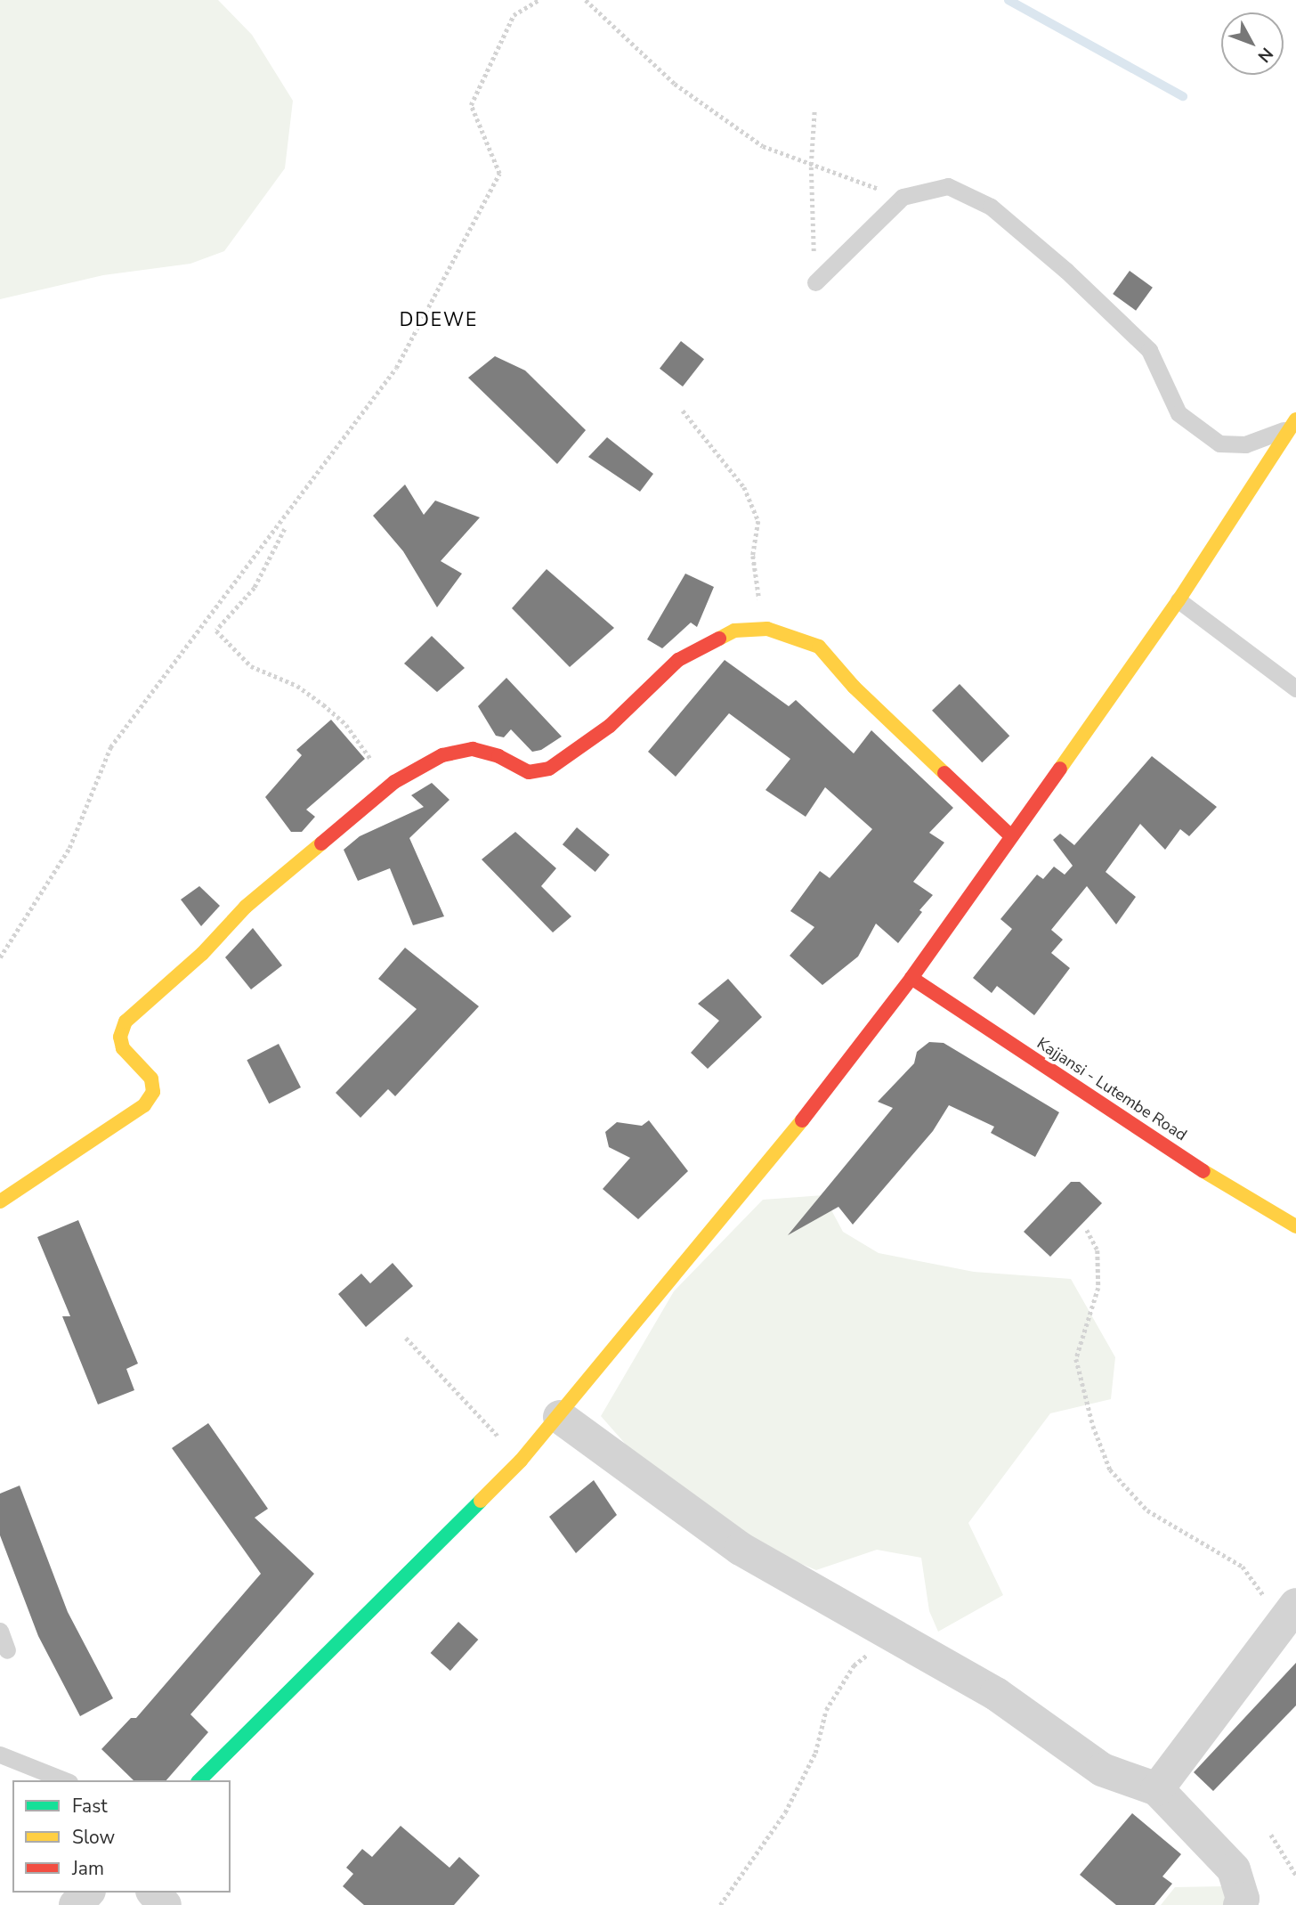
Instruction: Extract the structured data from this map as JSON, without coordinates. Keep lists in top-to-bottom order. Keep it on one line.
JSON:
{"streets":{"street":["Kajjansi - Lutembe Road"]},"districts":["DDEWE"],"legend":["Fast","Slow","Jam"],"north":"bottom right"}
